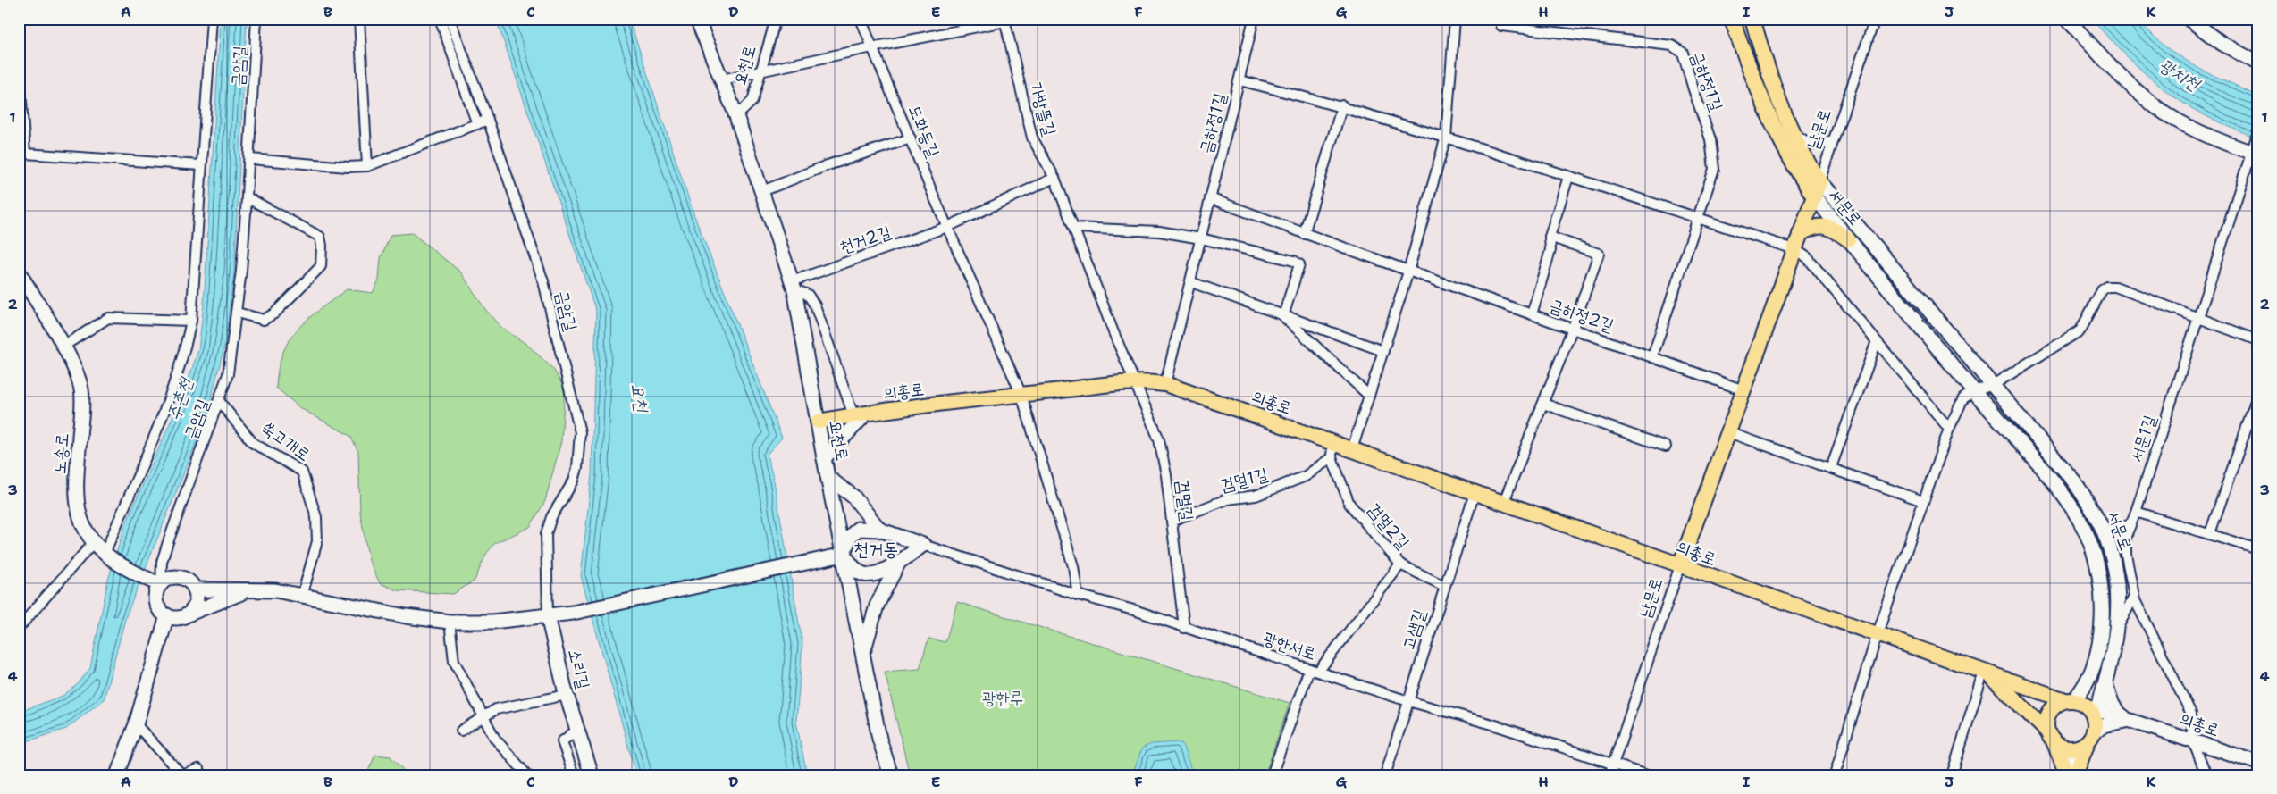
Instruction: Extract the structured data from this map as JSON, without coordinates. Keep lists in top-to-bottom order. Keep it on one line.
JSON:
{"streets":{"main road":["남문로","서문로","의총로"],"street":["요천로","금암길","금하정1길","가방뜰길","도화동길","천거2길","금하정2길","서문1길","쑥고개로","노송로","검멀1길","검멀길","검멀2길","고샘길","광한서로","소리길"]},"crossings":[["요천로","천거2길"],["요천로","의총로"],["금암길","쑥고개로"],["금암길","노송로"],["금암길","소리길"],["금하정1길","남문로"],["금하정1길","금하정2길"],["가방뜰길","의총로"],["가방뜰길","검멀길"],["남문로","서문로"],["남문로","금하정2길"],["남문로","의총로"],["남문로","광한서로"],["도화동길","천거2길"],["도화동길","의총로"],["서문로","의총로"],["의총로","서문1길"],["의총로","검멀길"],["의총로","고샘길"],["검멀1길","검멀길"],["검멀1길","검멀2길"],["검멀길","광한서로"],["검멀2길","광한서로"],["고샘길","광한서로"]],"districts":["천거동"],"water":["광치천","요천","주촌천"],"parks":["광한루"],"grid":{"columns":["A","B","C","D","E","F","G","H","I","J","K"],"rows":["1","2","3","4"]}}
